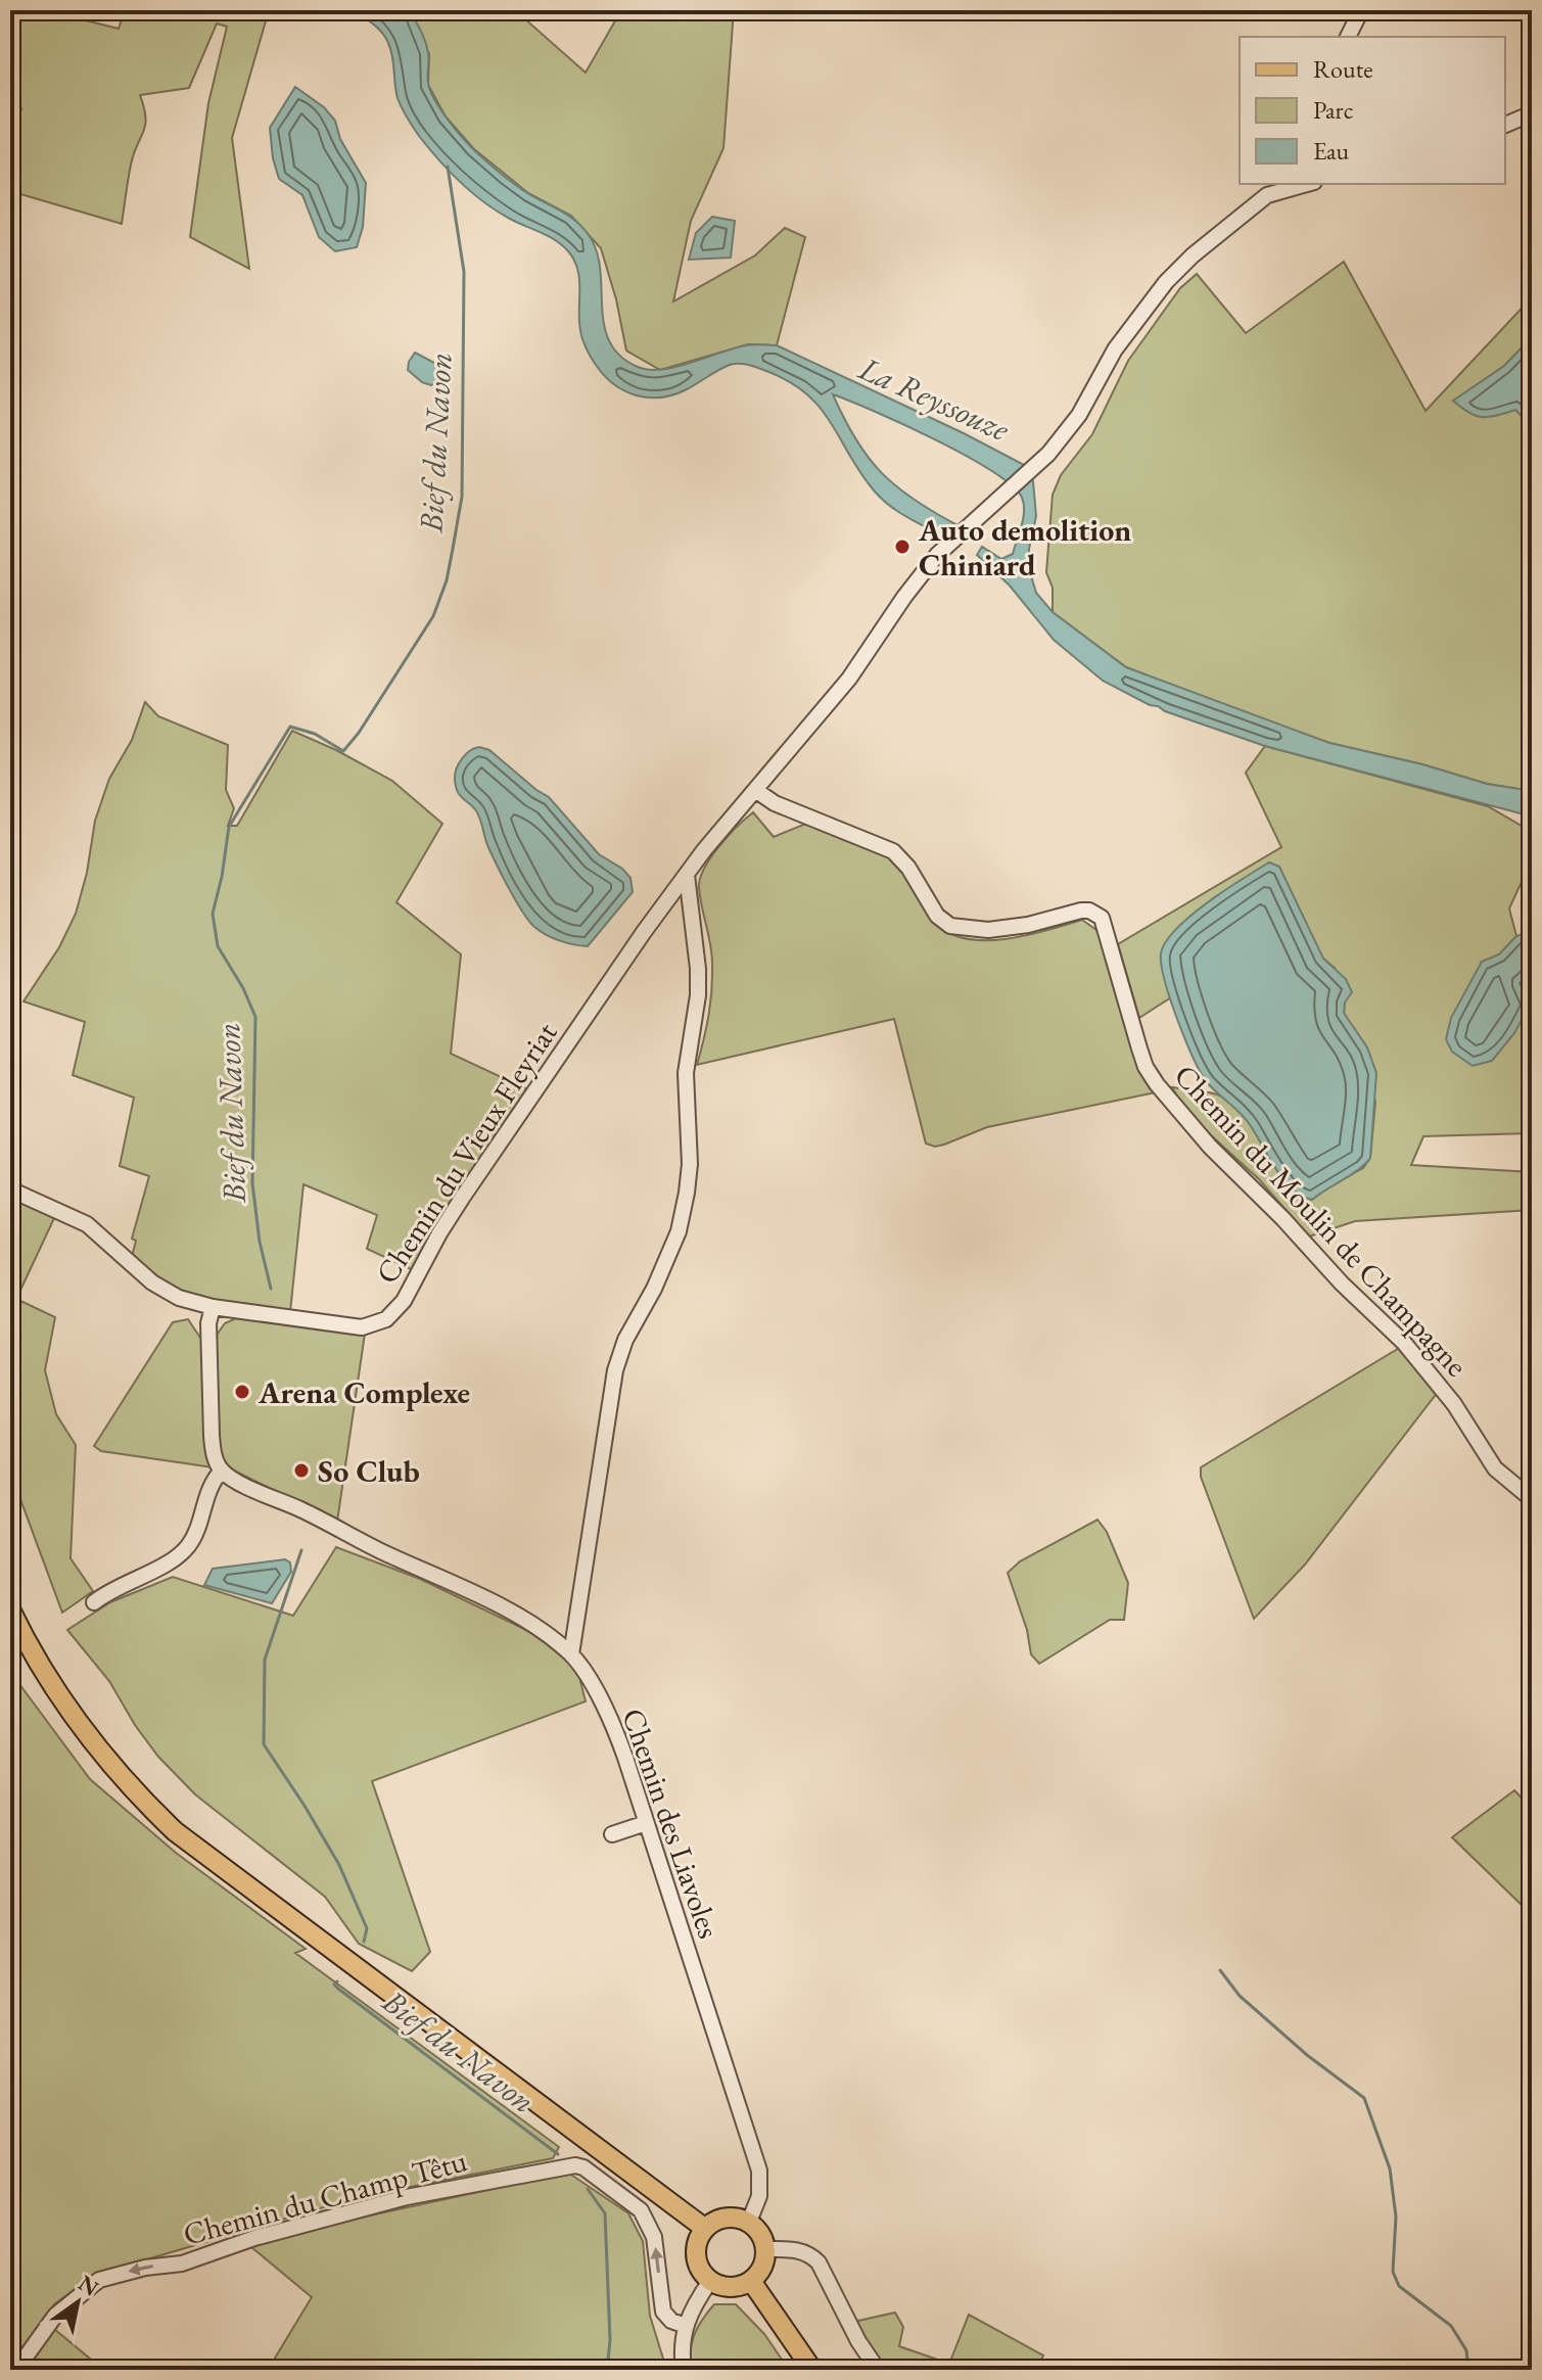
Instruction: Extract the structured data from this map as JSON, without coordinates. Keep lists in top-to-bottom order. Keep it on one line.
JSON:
{"streets":{"street":["Chemin du Vieux Fleyriat","Chemin du Moulin de Champagne","Chemin des Liavoles","Chemin du Champ Têtu"]},"crossings":[["Chemin du Vieux Fleyriat","Chemin du Moulin de Champagne"]],"one_way":["Chemin du Champ Têtu"],"water":["La Reyssouze","Bief du Navon"],"places":["Auto demolition Chiniard","Arena Complexe","So Club"],"legend":["Route","Parc","Eau"],"north":"top right"}
